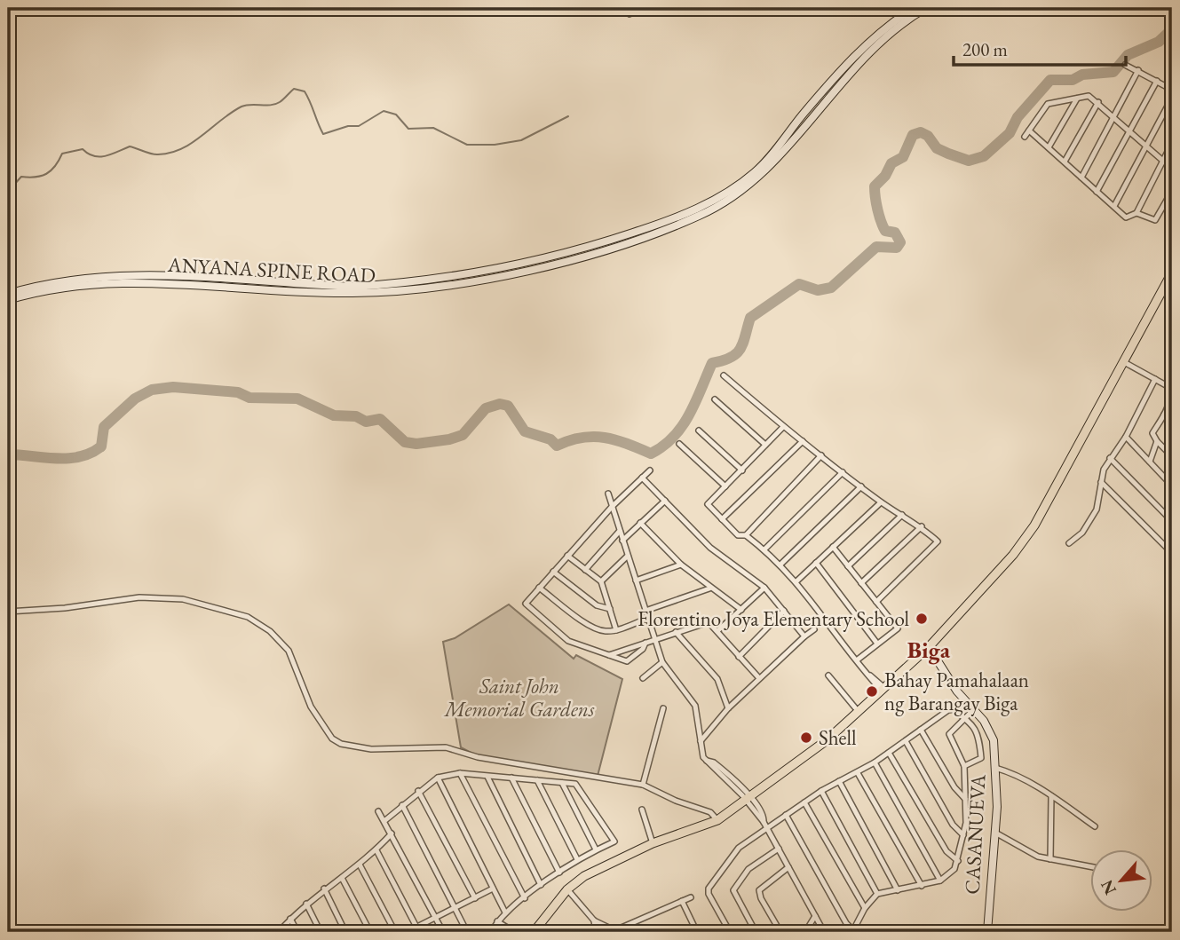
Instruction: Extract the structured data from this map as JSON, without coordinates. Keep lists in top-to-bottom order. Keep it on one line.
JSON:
{"streets":{"main road":["ANYANA SPINE ROAD","CASANUEVA"]},"districts":["Biga"],"parks":["Saint John Memorial Gardens"],"places":["Florentino Joya Elementary School","Bahay Pamahalaan ng Barangay Biga","Shell"],"scale_bar":"200 m","north":"bottom left"}
